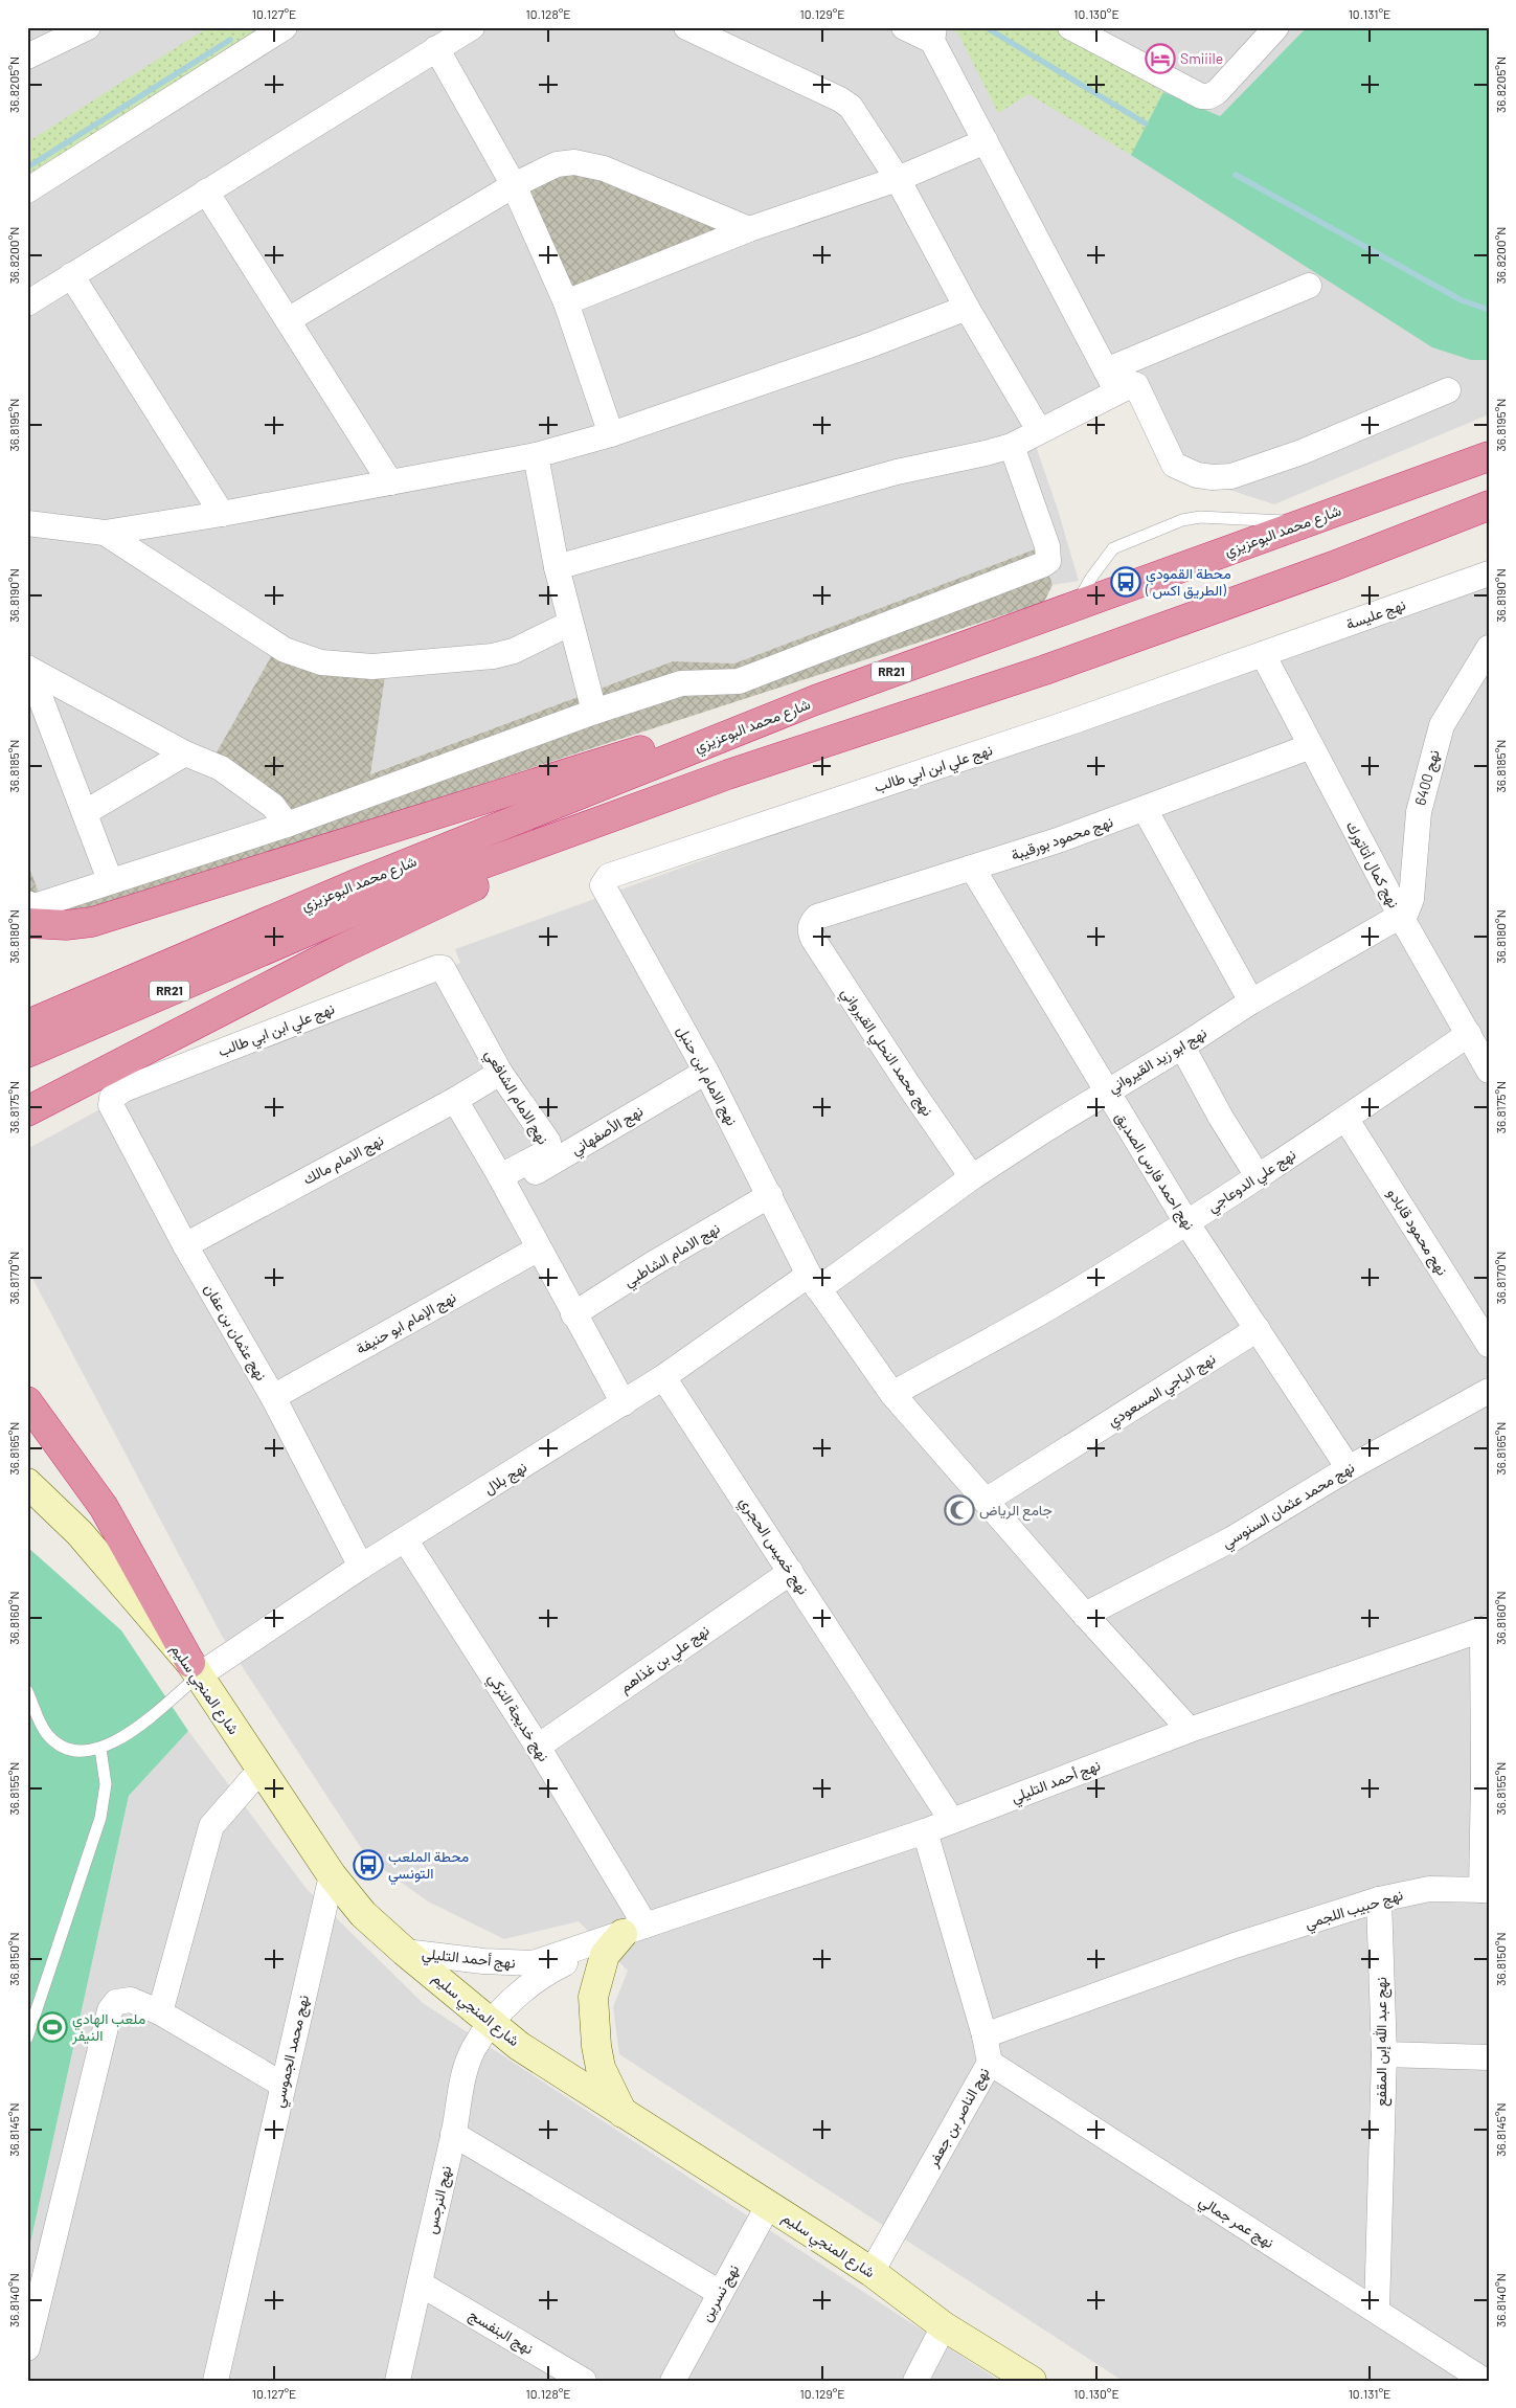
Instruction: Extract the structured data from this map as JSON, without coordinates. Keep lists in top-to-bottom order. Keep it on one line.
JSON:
{"streets":{"highway":["شارع محمد البوعزيزي","RR21"],"main road":["شارع المنجي سليم"],"street":["نهج عليسة","نهج علي ابن ابي طالب","نهج 6400","نهج محمود بورقيبة","نهج كمال أتاتورك","نهج محمد النحلي القيرواني","نهج ابو زيد القيرواني","نهج الامام ابن حنبل","نهج الامام الشافعي","نهج الأصفهاني","نهج الامام مالك","نهج احمد فارس الصديق","نهج علي الدوعاجي","نهج محمود قابادو","نهج الامام الشاطبي","نهج الإمام ابو حنيفة","نهج عثمان بن عفان","نهج الباجي المسعودي","نهج بلال","نهج محمد عثمان السنوسي","نهج خميس الحجري","نهج علي بن غذاهم","نهج خديجة التركي","نهج أحمد التليلي","نهج حبيب اللجمي","نهج عبد الله إبن المقفع","نهج محمد الجموسي","نهج الناصر بن جعفر","نهج النرجس","نهج عمر جمالي","نهج نسرين","نهج البنفسج"]},"crossings":[["نهج عليسة","نهج علي ابن ابي طالب"],["نهج عليسة","نهج كمال أتاتورك"],["نهج علي ابن ابي طالب","نهج كمال أتاتورك"],["نهج علي ابن ابي طالب","نهج الامام ابن حنبل"],["نهج علي ابن ابي طالب","نهج الامام الشافعي"],["نهج علي ابن ابي طالب","نهج عثمان بن عفان"],["نهج 6400","نهج كمال أتاتورك"],["نهج 6400","نهج ابو زيد القيرواني"],["نهج محمود بورقيبة","نهج كمال أتاتورك"],["نهج محمود بورقيبة","نهج محمد النحلي القيرواني"],["نهج محمود بورقيبة","نهج احمد فارس الصديق"],["نهج كمال أتاتورك","نهج ابو زيد القيرواني"],["نهج كمال أتاتورك","نهج علي الدوعاجي"],["نهج محمد النحلي القيرواني","نهج ابو زيد القيرواني"],["نهج ابو زيد القيرواني","نهج الامام ابن حنبل"],["نهج ابو زيد القيرواني","نهج احمد فارس الصديق"],["نهج ابو زيد القيرواني","نهج بلال"],["نهج الامام ابن حنبل","نهج الأصفهاني"],["نهج الامام ابن حنبل","نهج علي الدوعاجي"],["نهج الامام ابن حنبل","نهج الامام الشاطبي"],["نهج الامام ابن حنبل","نهج الباجي المسعودي"],["نهج الامام ابن حنبل","نهج بلال"],["نهج الامام ابن حنبل","نهج محمد عثمان السنوسي"],["نهج الامام ابن حنبل","نهج أحمد التليلي"],["نهج الامام الشافعي","نهج الأصفهاني"],["نهج الامام الشافعي","نهج الامام مالك"],["نهج الامام مالك","نهج عثمان بن عفان"],["نهج احمد فارس الصديق","نهج علي الدوعاجي"],["نهج احمد فارس الصديق","نهج الباجي المسعودي"],["نهج احمد فارس الصديق","نهج محمد عثمان السنوسي"],["نهج علي الدوعاجي","نهج محمود قابادو"],["نهج الإمام ابو حنيفة","نهج عثمان بن عفان"],["نهج عثمان بن عفان","نهج بلال"],["نهج بلال","نهج خميس الحجري"],["نهج بلال","شارع المنجي سليم"],["نهج بلال","نهج خديجة التركي"],["نهج خميس الحجري","نهج علي بن غذاهم"],["نهج خميس الحجري","نهج أحمد التليلي"],["نهج علي بن غذاهم","نهج خديجة التركي"],["شارع المنجي سليم","نهج أحمد التليلي"],["شارع المنجي سليم","نهج محمد الجموسي"],["شارع المنجي سليم","نهج الناصر بن جعفر"],["شارع المنجي سليم","نهج النرجس"],["شارع المنجي سليم","نهج نسرين"],["نهج خديجة التركي","نهج أحمد التليلي"],["نهج أحمد التليلي","نهج حبيب اللجمي"],["نهج أحمد التليلي","نهج الناصر بن جعفر"],["نهج أحمد التليلي","نهج النرجس"],["نهج حبيب اللجمي","نهج عبد الله إبن المقفع"],["نهج حبيب اللجمي","نهج الناصر بن جعفر"],["نهج عبد الله إبن المقفع","نهج عمر جمالي"],["نهج الناصر بن جعفر","نهج عمر جمالي"],["نهج النرجس","نهج البنفسج"]],"places":{"hotel":["Smiiile"],"bus stop":["محطة القمودي ( الطريق اكس)","محطة الملعب التونسي"],"mosque":["جامع الرياض"],"sports":["ملعب الهادي النيفر"]},"coordinates":["10.127°E","10.128°E","10.129°E","10.130°E","10.131°E","36.8205°N","36.8200°N","36.8195°N","36.8190°N","36.8185°N","36.8180°N","36.8175°N","36.8170°N","36.8165°N","36.8160°N","36.8155°N","36.8150°N","36.8145°N","36.8140°N"]}
